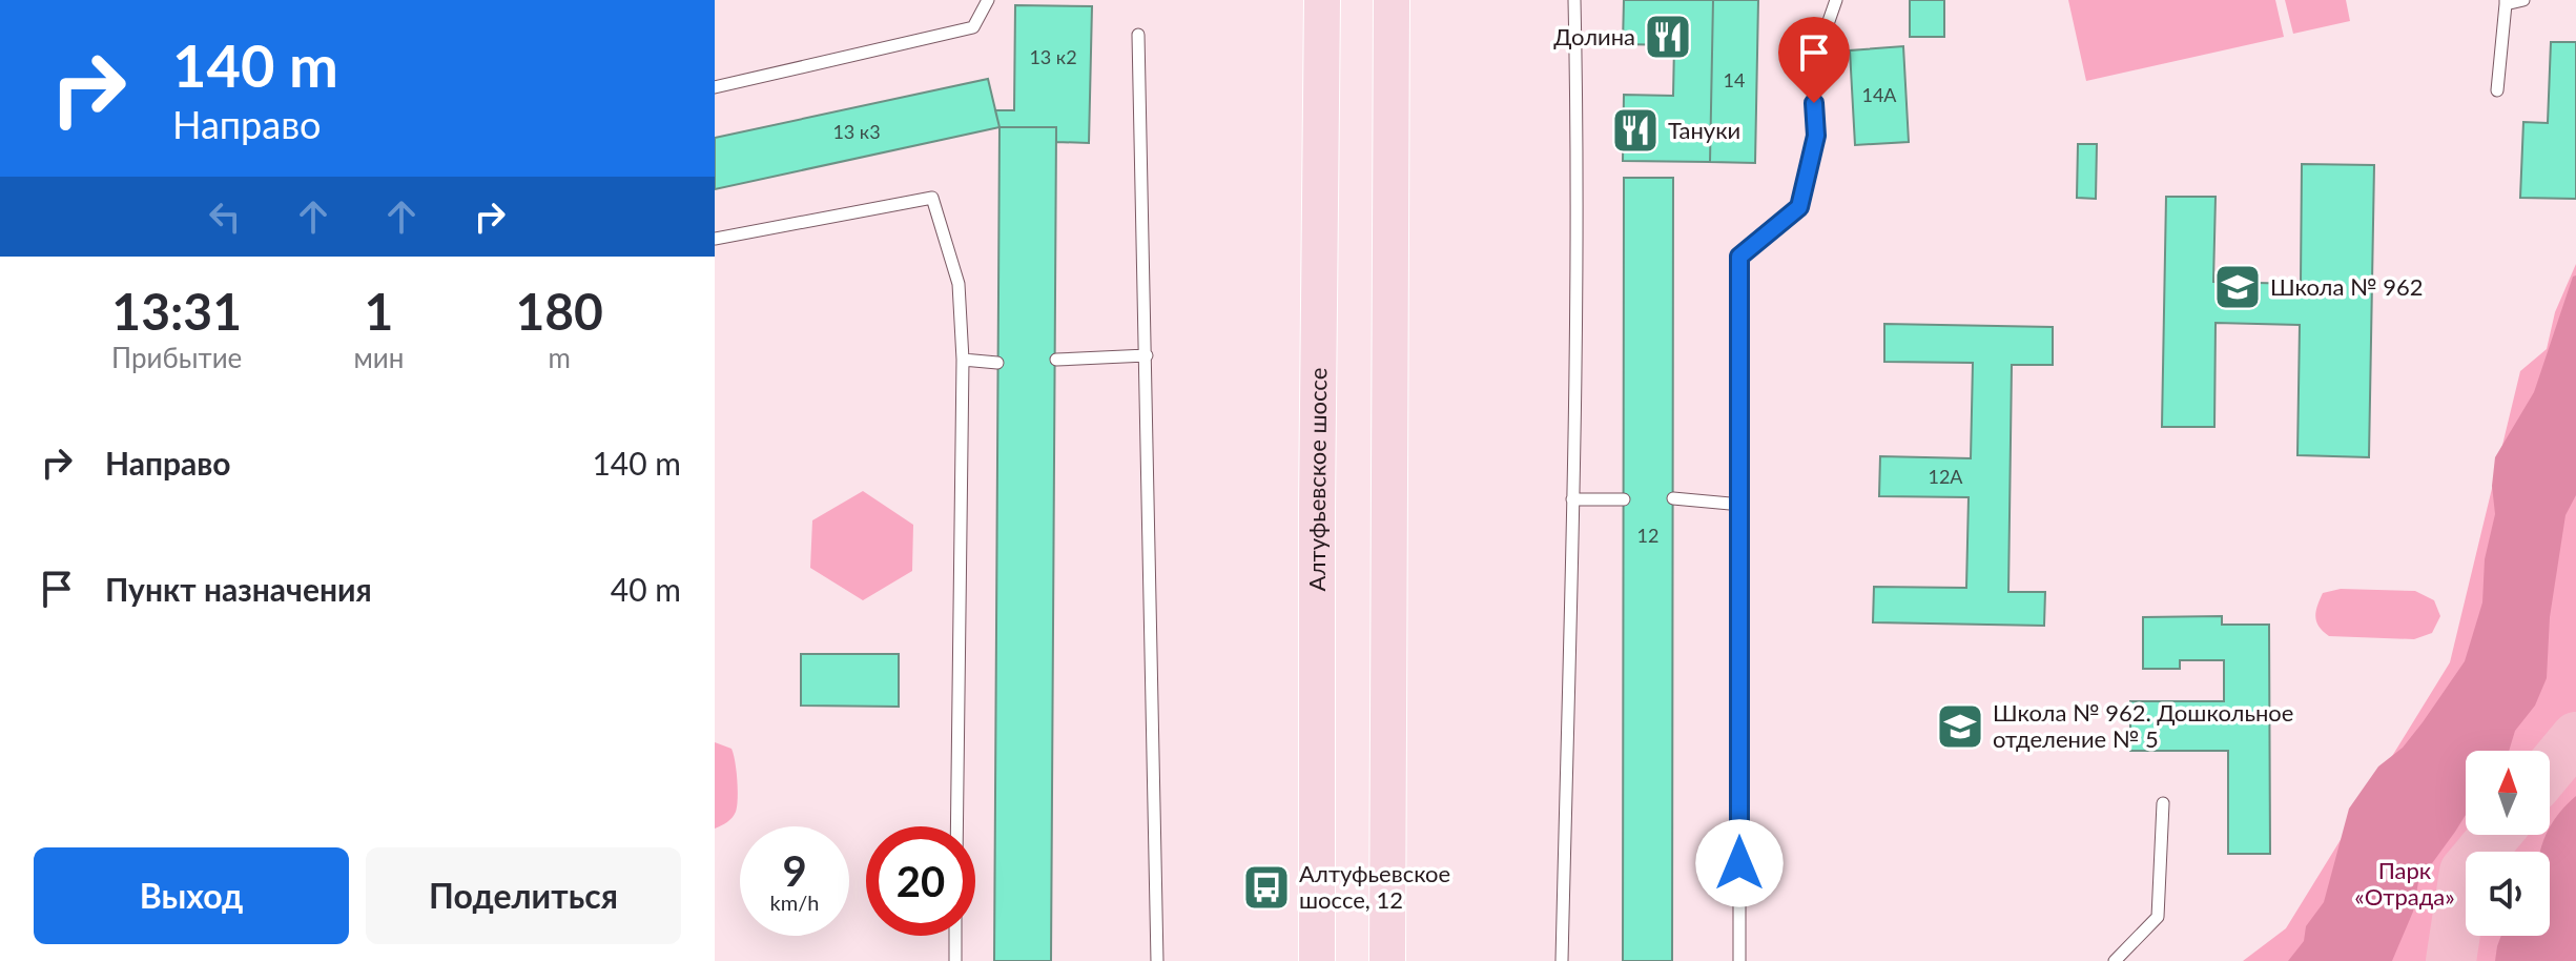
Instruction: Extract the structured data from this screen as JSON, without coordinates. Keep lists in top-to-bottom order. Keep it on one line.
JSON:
{"streets":{"main road":["Алтуфьевское шоссе"]},"parks":["Парк «Отрада»"],"places":{"restaurant":["Долина","Тануки"],"school or university":["Школа № 962","Школа № 962. Дошкольное отделение № 5"],"bus stop":["Алтуфьевское шоссе, 12"]},"house_numbers":["13 к2","14","14А","13 к3","12А","12"],"north":"top","page":{"turn":["140 m","Направо"],"eta":["13:31","Прибытие","1","мин","180","m"],"list":[{"name":"Направо","value":"140 m"},{"name":"Пункт назначения","value":"40 m"}],"speed":"9 km/h","limit":"20","buttons":["Выход","Поделиться"]}}
